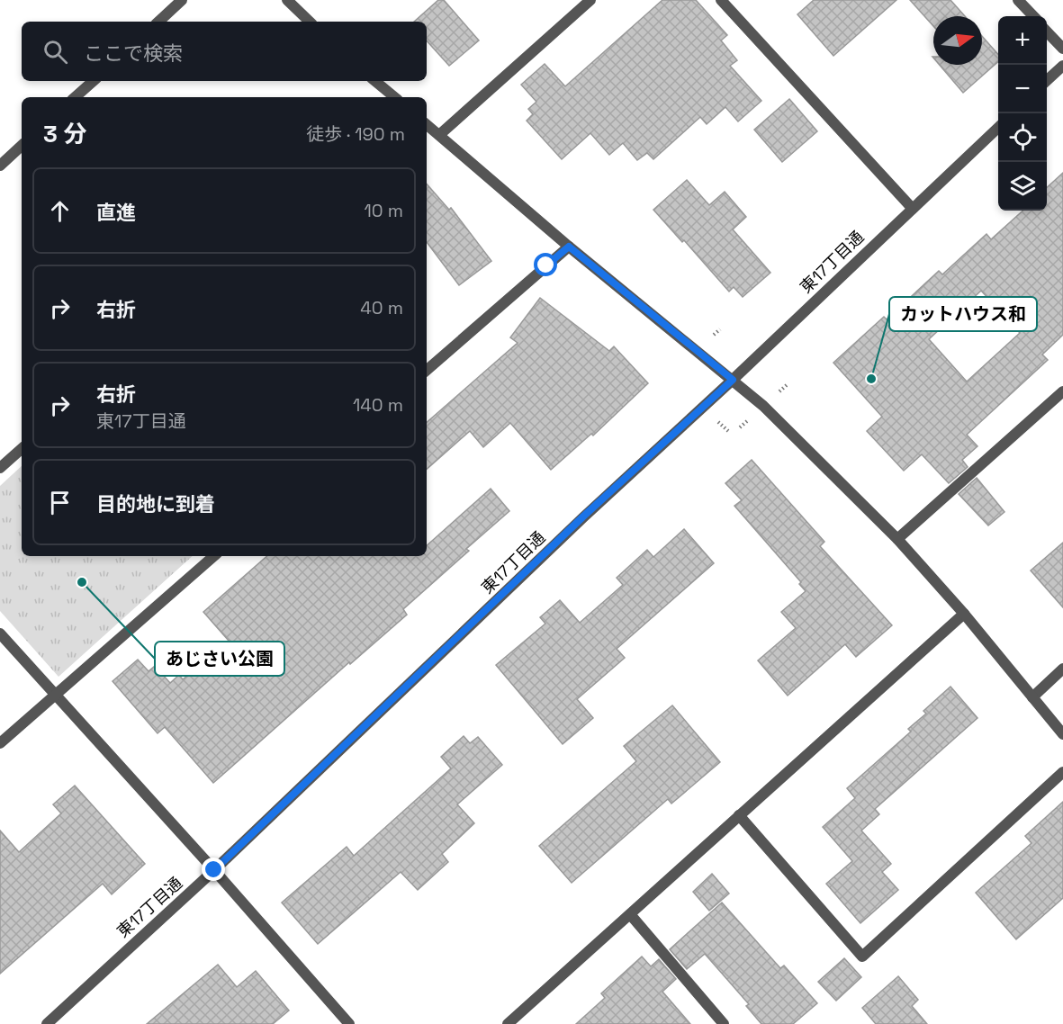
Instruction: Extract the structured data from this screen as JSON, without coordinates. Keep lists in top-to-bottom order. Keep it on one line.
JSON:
{"streets":{"street":["東17丁目通"]},"places":["カットハウス和","あじさい公園"],"north":"right","page":{"map_buttons":["+","−"],"search":"ここで検索","heading":["3 分","徒歩 · 190 m"],"list":[["直進","10 m"],["右折","40 m"],["右折","東17丁目通","140 m"],"目的地に到着"]}}
